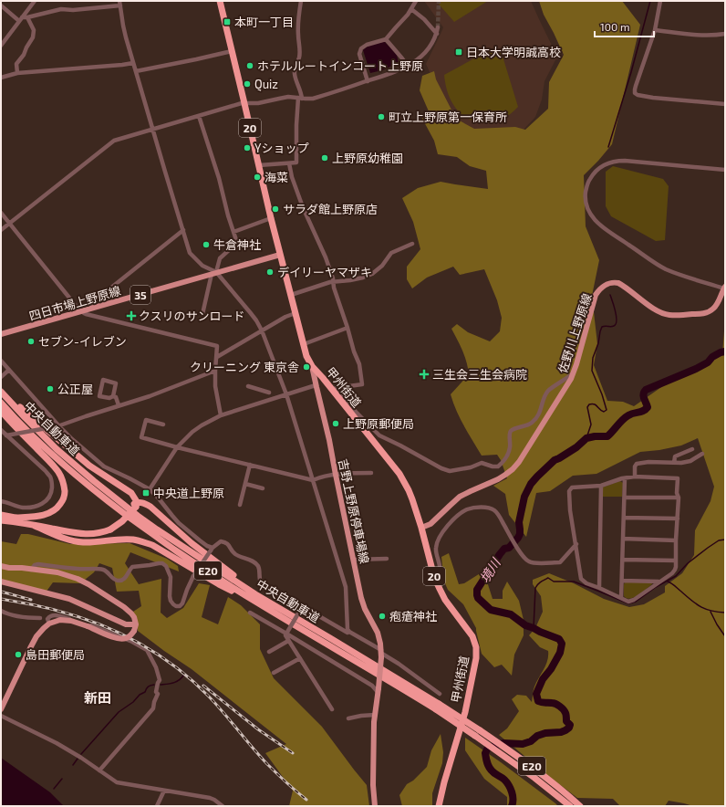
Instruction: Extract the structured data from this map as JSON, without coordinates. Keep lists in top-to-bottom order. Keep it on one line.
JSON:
{"streets":{"highway":["20","甲州街道","中央自動車道","E20"],"main road":["35","四日市場上野原線","佐野川上野原線","吉野上野原停車場線"]},"crossings":[["四日市場上野原線","甲州街道"],["佐野川上野原線","甲州街道"],["甲州街道","吉野上野原停車場線"]],"districts":["新田"],"water":["境川"],"places":{"transit":["本町一丁目","日本大学明誠高校","中央道上野原"],"other":["ホテルルートインコート上野原","Quiz","町立上野原第一保育所","Yショップ","上野原幼稚園","海菜","サラダ館上野原店","牛倉神社","デイリーヤマザキ","セブン-イレブン","クリーニング 東京舎","公正屋","上野原郵便局","疱瘡神社","島田郵便局"],"health":["クスリのサンロード","三生会三生会病院"]},"scale_bar":"100 m"}
